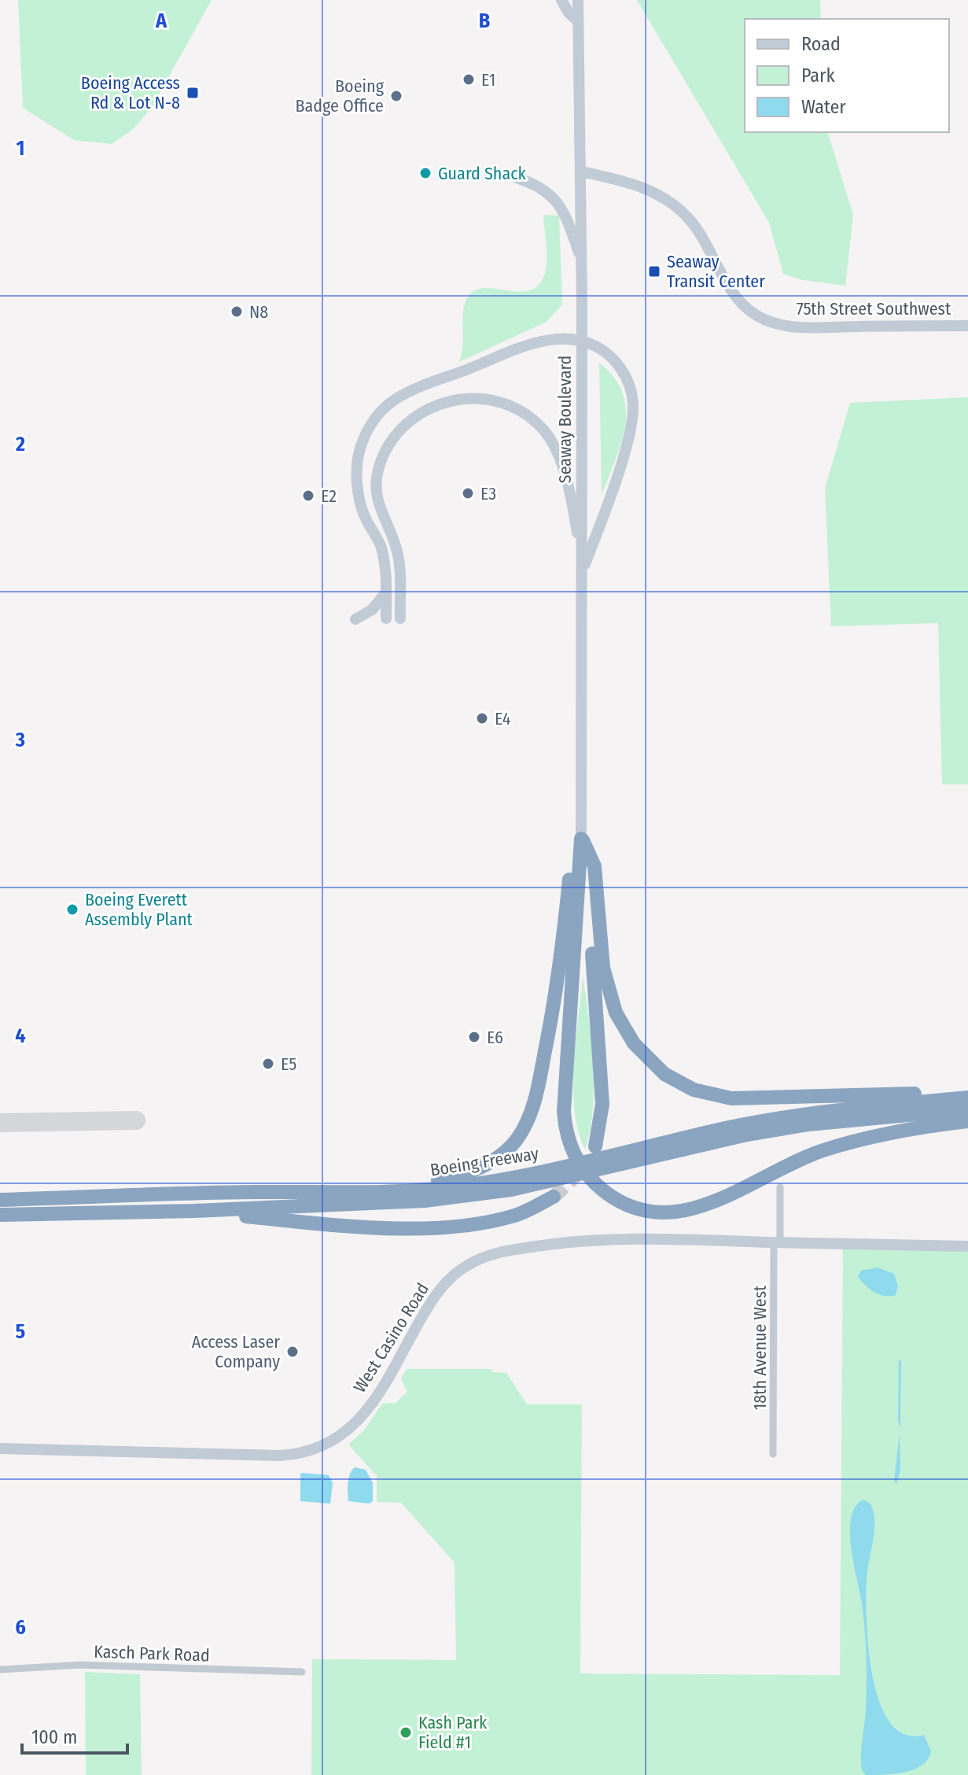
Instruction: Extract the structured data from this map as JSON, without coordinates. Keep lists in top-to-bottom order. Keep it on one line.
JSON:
{"streets":{"highway":["Boeing Freeway"],"street":["75th Street Southwest","Seaway Boulevard","West Casino Road","18th Avenue West","Kasch Park Road"]},"crossings":[["75th Street Southwest","Seaway Boulevard"],["West Casino Road","18th Avenue West"]],"places":{"other":["E1","Boeing Badge Office","Guard Shack","N8","E3","E2","E4","Boeing Everett Assembly Plant","E6","E5","Access Laser Company","Kash Park Field #1"],"transit":["Boeing Access Rd & Lot N-8","Seaway Transit Center"]},"legend":["Road","Park","Water"],"scale_bar":"100 m","grid":{"columns":["A","B"],"rows":["1","2","3","4","5","6"]}}
